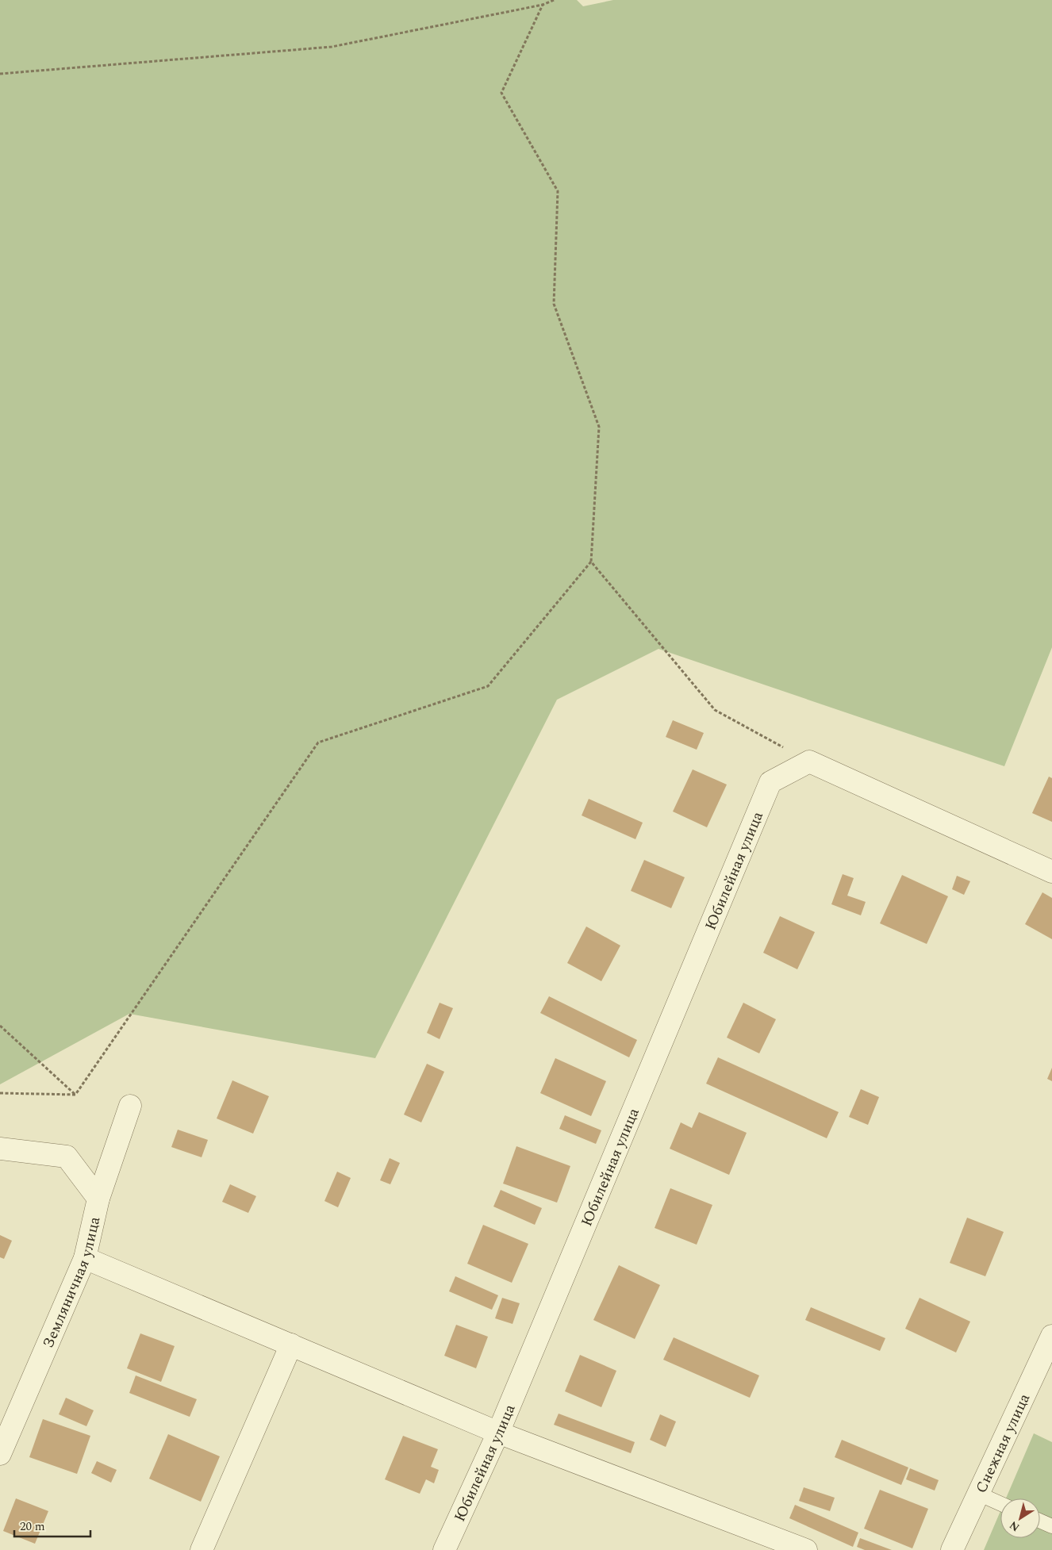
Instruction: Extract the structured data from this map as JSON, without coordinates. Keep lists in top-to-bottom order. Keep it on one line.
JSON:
{"streets":{"street":["Юбилейная улица","Земляничная улица","Снежная улица"]},"scale_bar":"20 m","north":"bottom left"}
